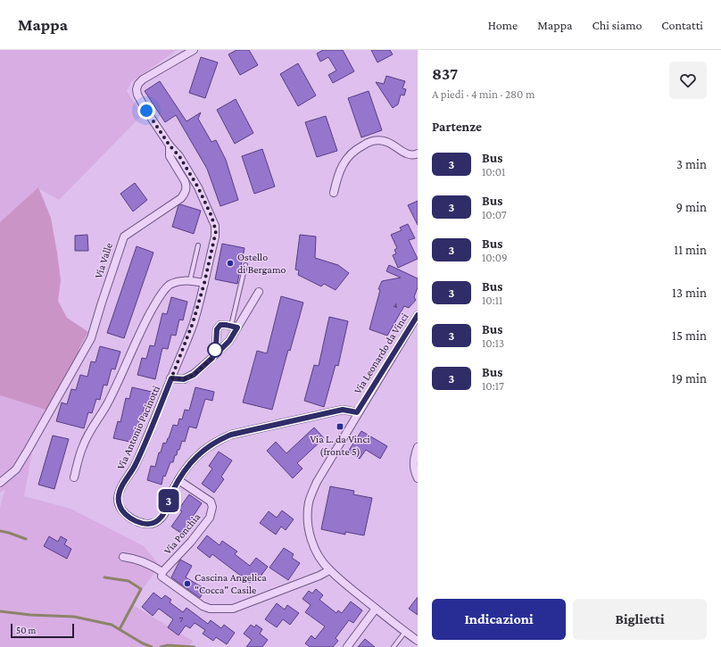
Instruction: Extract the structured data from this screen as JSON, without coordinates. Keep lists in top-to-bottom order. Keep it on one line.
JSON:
{"streets":{"street":["Via Valle","Via Leonardo da Vinci","Via Antonio Pacinotti","Via Ponchia"]},"crossings":[["Via Valle","Via Antonio Pacinotti"],["Via Leonardo da Vinci","Via Antonio Pacinotti"],["Via Antonio Pacinotti","Via Ponchia"]],"places":{"other":["Ostello di Bergamo","Cascina Angelica \"Cocca\" Casile"],"transit":["Via L. da Vinci (fronte 5)"]},"lines":["bus line 3"],"house_numbers":["4","7"],"scale_bar":"50 m","page":{"header":"Mappa","nav":["Home","Mappa","Chi siamo","Contatti"],"on_map":"3","heading":[["837","A piedi · 4 min · 280 m"],"Partenze"],"list":[{"mark":"3","name":"Bus","note":"10:01","value":"3 min"},{"mark":"3","name":"Bus","note":"10:07","value":"9 min"},{"mark":"3","name":"Bus","note":"10:09","value":"11 min"},{"mark":"3","name":"Bus","note":"10:11","value":"13 min"},{"mark":"3","name":"Bus","note":"10:13","value":"15 min"},{"mark":"3","name":"Bus","note":"10:17","value":"19 min"}],"buttons":["Indicazioni","Biglietti"],"scale":"50 m"}}
